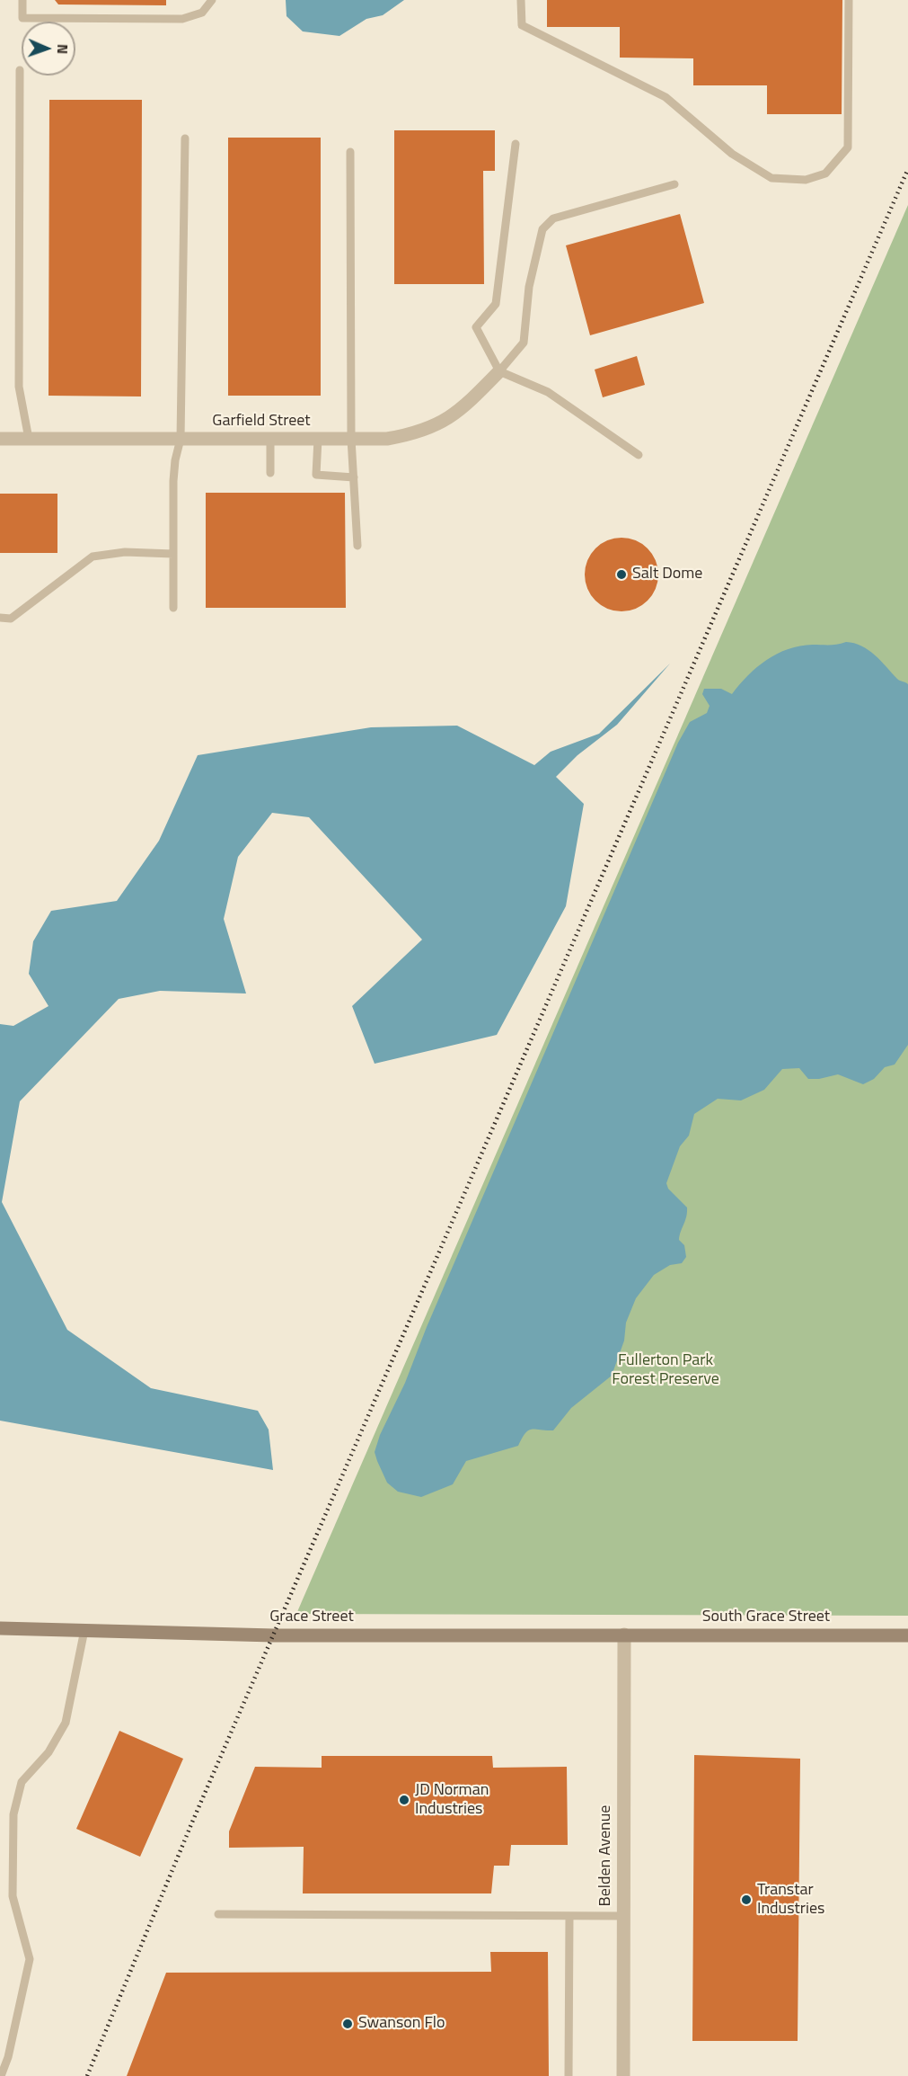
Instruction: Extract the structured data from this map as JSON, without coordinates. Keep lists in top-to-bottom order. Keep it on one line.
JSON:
{"streets":{"street":["Garfield Street","Grace Street","South Grace Street","Belden Avenue"]},"crossings":[["Grace Street","South Grace Street"],["Grace Street","Belden Avenue"],["South Grace Street","Belden Avenue"]],"parks":["Fullerton Park Forest Preserve"],"places":["Salt Dome","JD Norman Industries","Transtar Industries","Swanson Flo"],"north":"right"}
